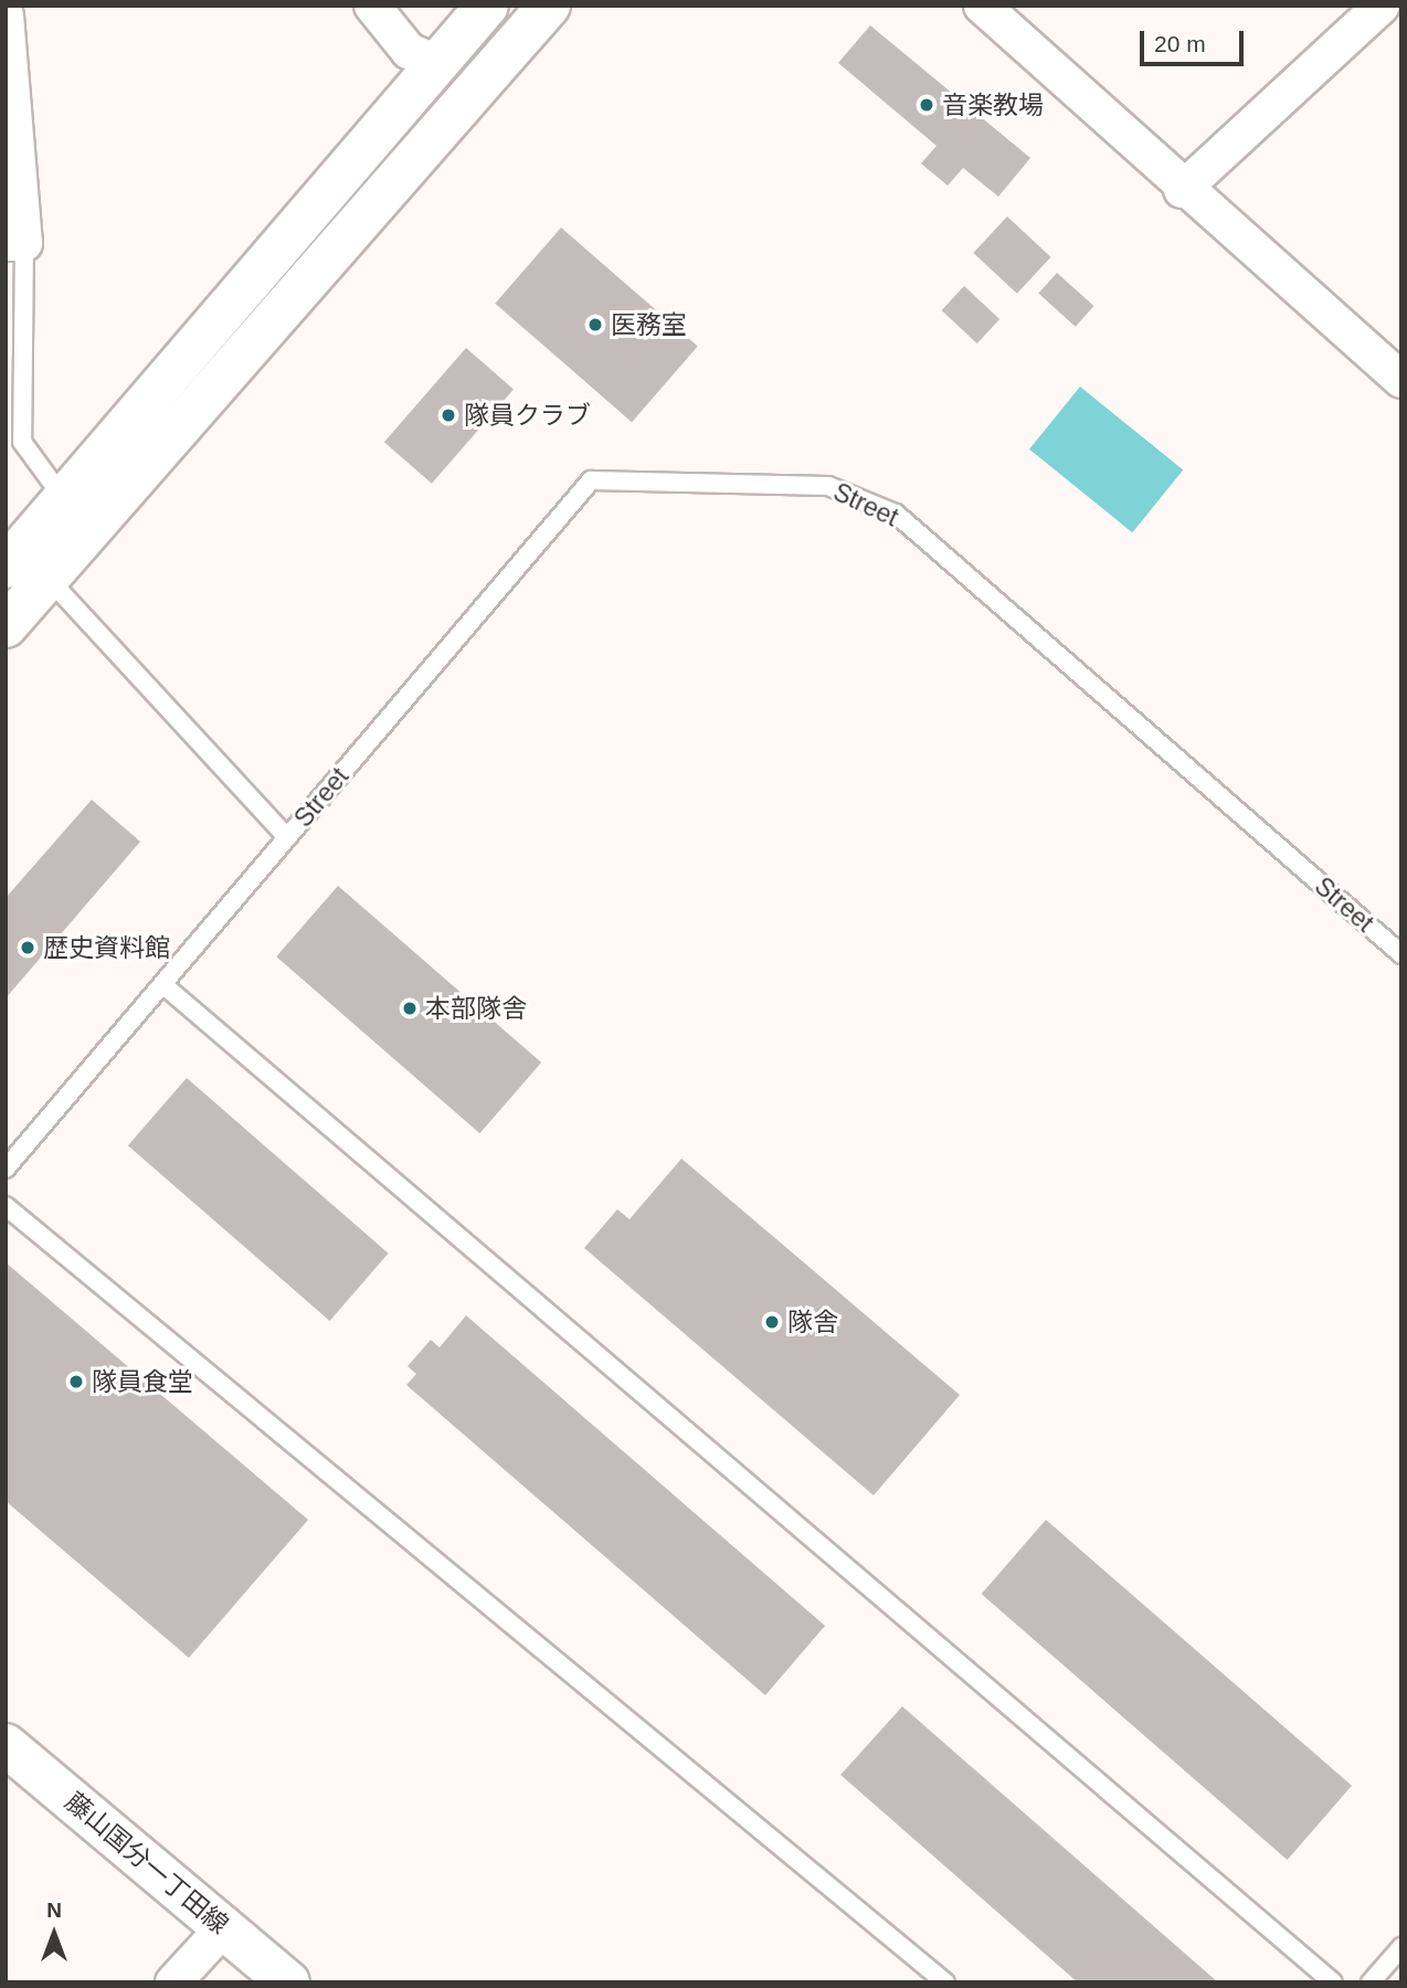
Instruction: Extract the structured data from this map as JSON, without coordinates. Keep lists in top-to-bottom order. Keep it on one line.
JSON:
{"streets":{"street":["藤山国分一丁田線"],"lane":["Street"]},"places":["音楽教場","医務室","隊員クラブ","歴史資料館","本部隊舎","隊舎","隊員食堂"],"scale_bar":"20 m","north":"top"}
